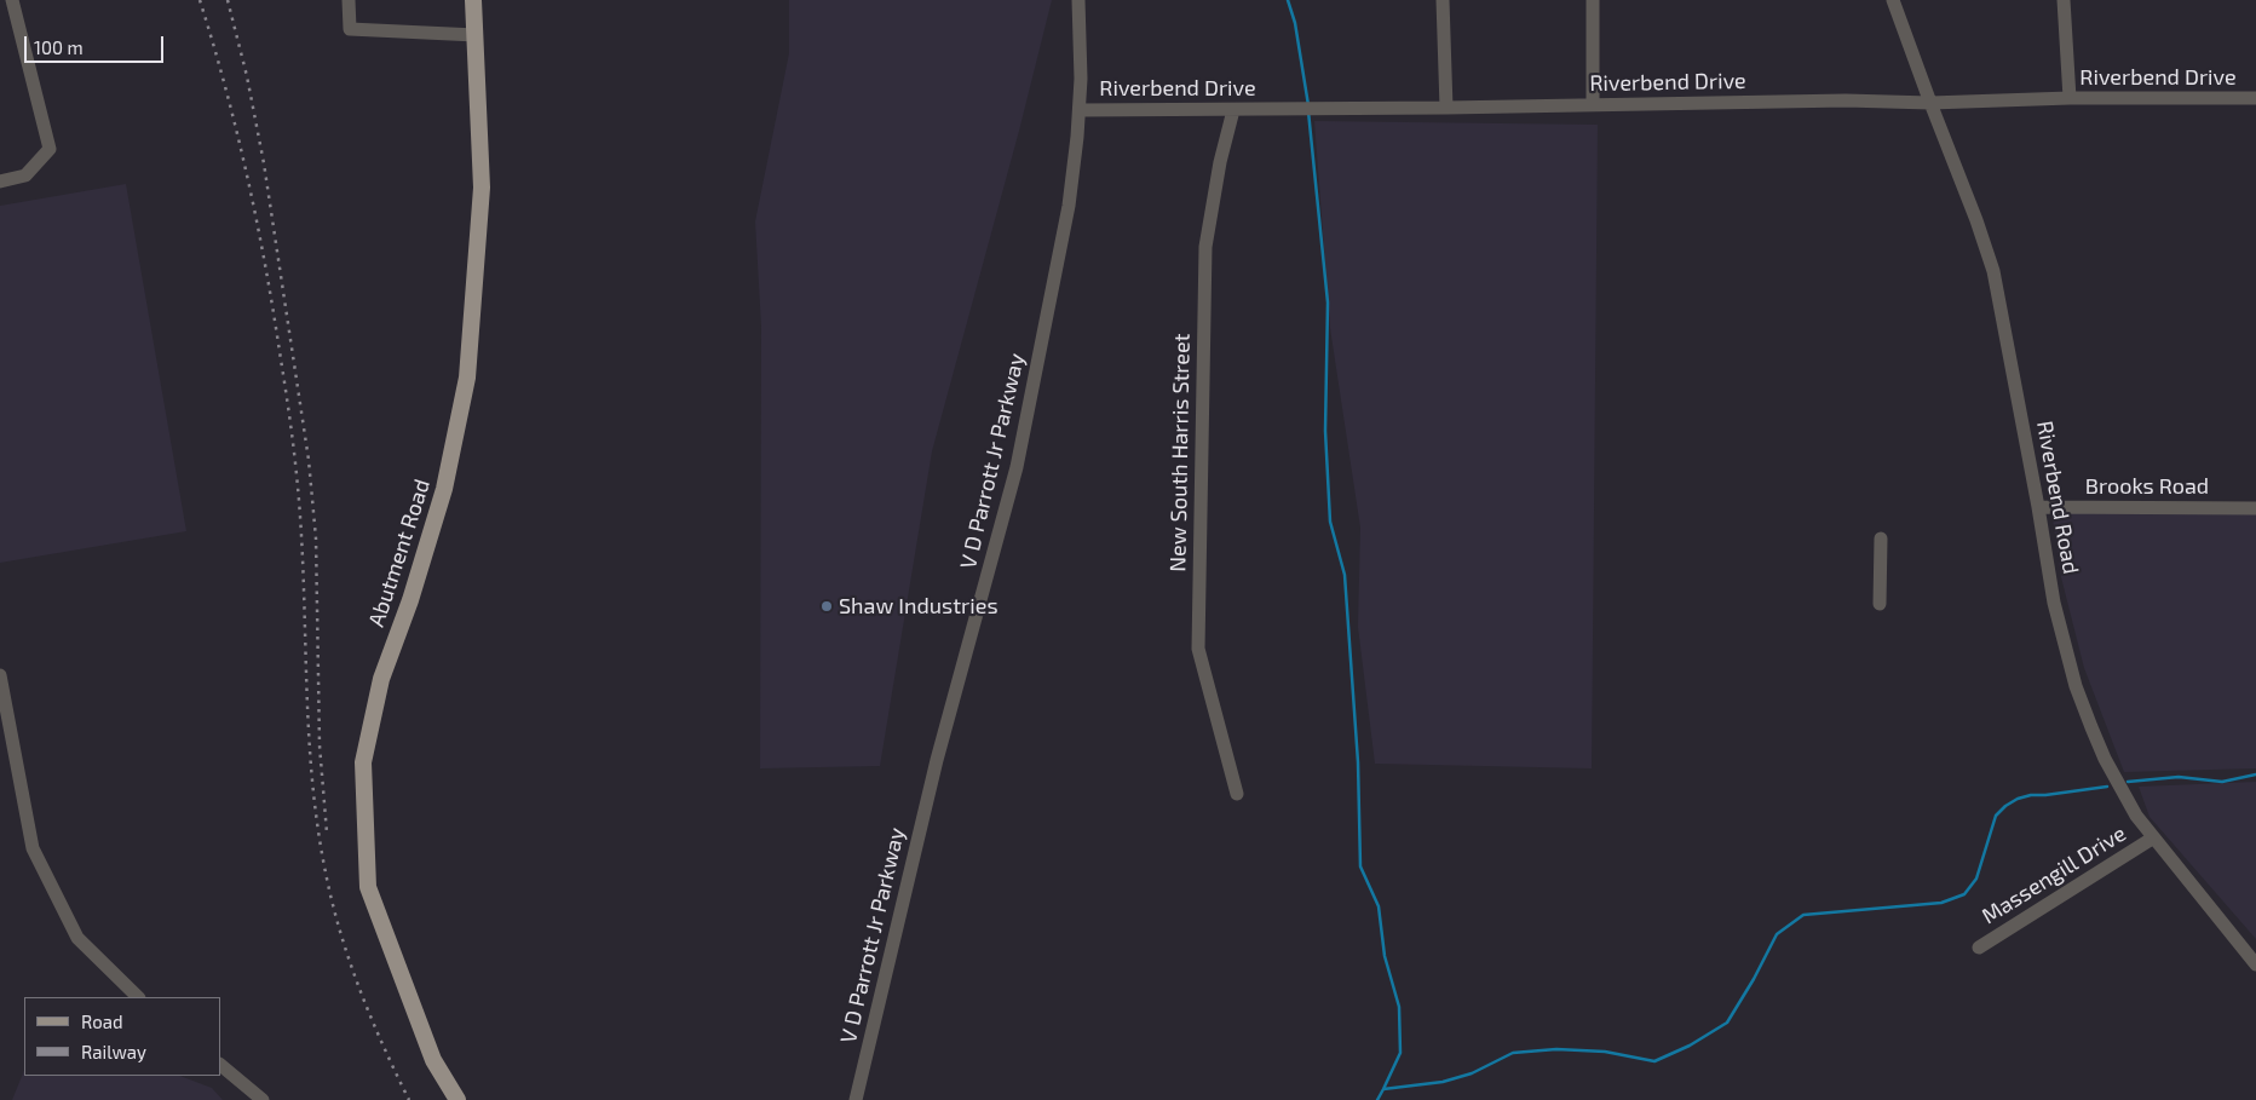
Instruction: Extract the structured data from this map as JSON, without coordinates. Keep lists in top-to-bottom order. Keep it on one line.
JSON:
{"streets":{"main road":["Abutment Road"],"street":["Riverbend Drive","New South Harris Street","V D Parrott Jr Parkway","Brooks Road","Riverbend Road","Massengill Drive"]},"crossings":[["Riverbend Drive","New South Harris Street"],["Riverbend Drive","V D Parrott Jr Parkway"],["Riverbend Drive","Riverbend Road"],["Brooks Road","Riverbend Road"],["Riverbend Road","Massengill Drive"]],"places":["Shaw Industries"],"legend":["Road","Railway"],"scale_bar":"100 m"}
